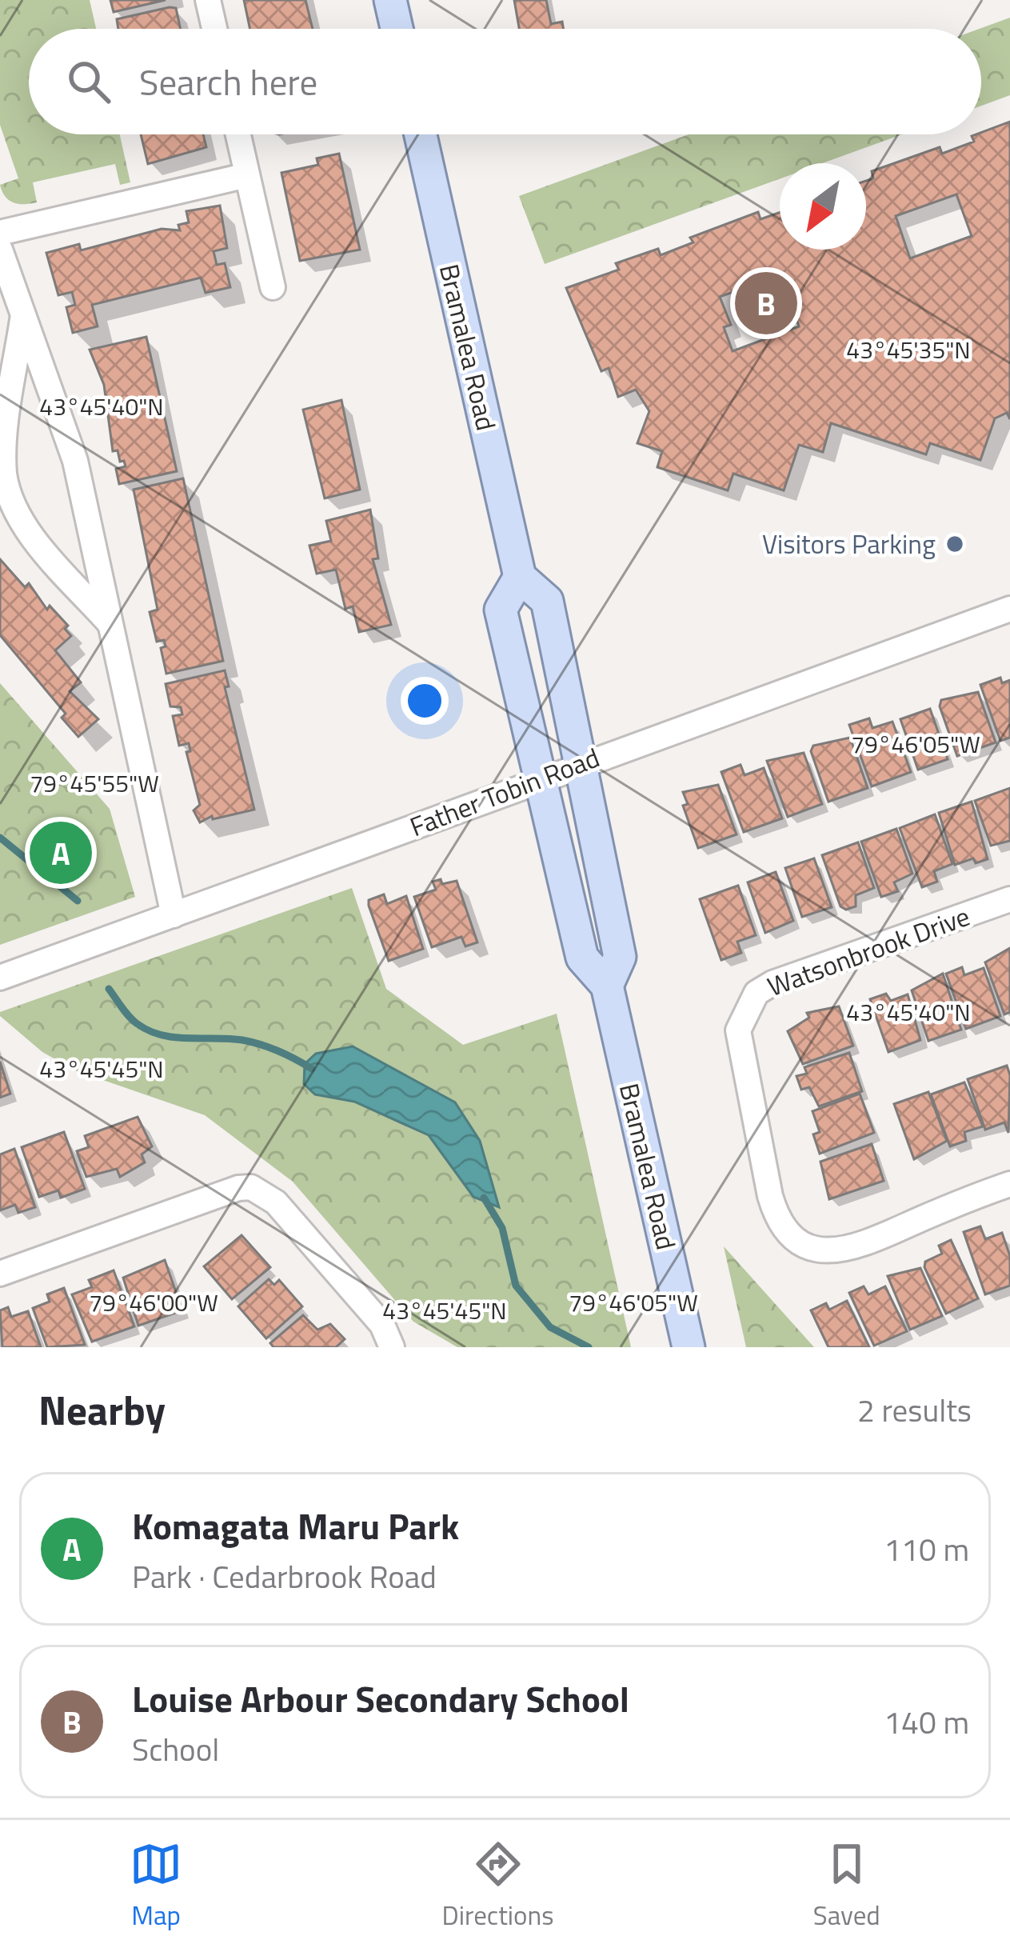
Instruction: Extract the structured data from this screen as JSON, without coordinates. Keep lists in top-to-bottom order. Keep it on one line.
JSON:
{"streets":{"main road":["Bramalea Road"],"street":["Father Tobin Road","Watsonbrook Drive"]},"crossings":[["Bramalea Road","Father Tobin Road"]],"places":["Visitors Parking"],"north":"bottom left","page":{"search":"Search here","pins":["B","A"],"heading":["Nearby","2 results"],"list":[{"mark":"A","name":"Komagata Maru Park","note":"Park · Cedarbrook Road","value":"110 m"},{"mark":"B","name":"Louise Arbour Secondary School","note":"School","value":"140 m"}],"nav":["Map","Directions","Saved"]},"coordinates":["43°45'35\"N","43°45'40\"N","79°46'05\"W","79°45'55\"W","43°45'45\"N","79°46'00\"W"]}
